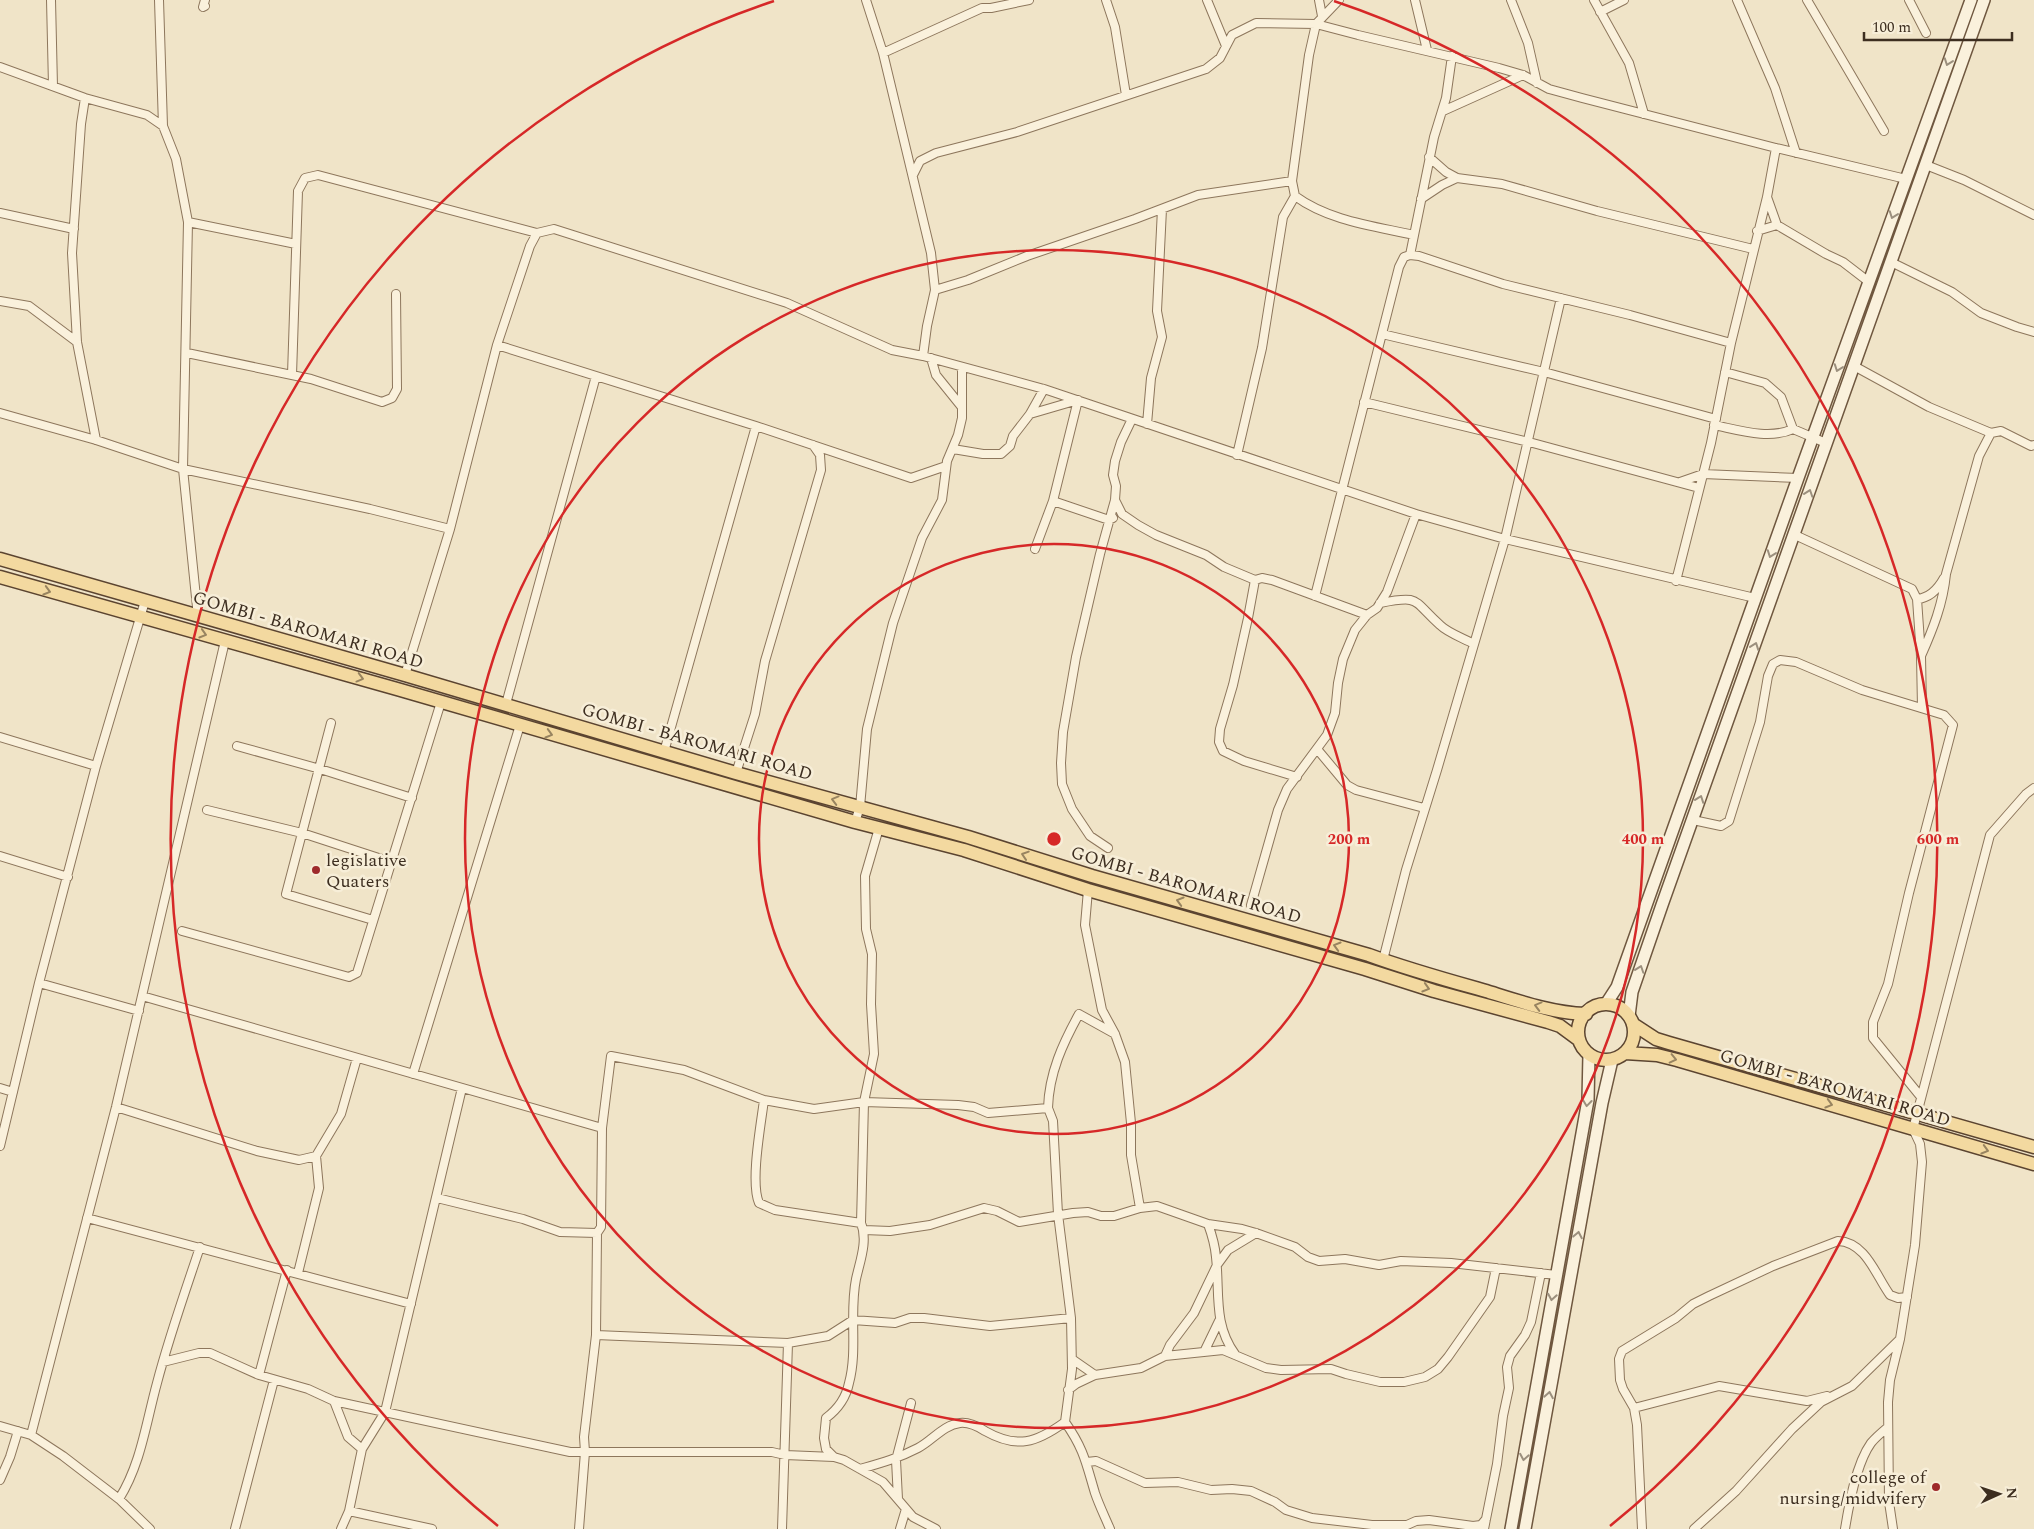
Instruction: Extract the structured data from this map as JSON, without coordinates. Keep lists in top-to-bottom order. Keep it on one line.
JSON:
{"streets":{"main road":["GOMBI - BAROMARI ROAD"]},"places":["legislative Quaters","college of nursing/midwifery"],"scale_bar":"100 m","north":"right","rings":["200 m","400 m","600 m"]}
